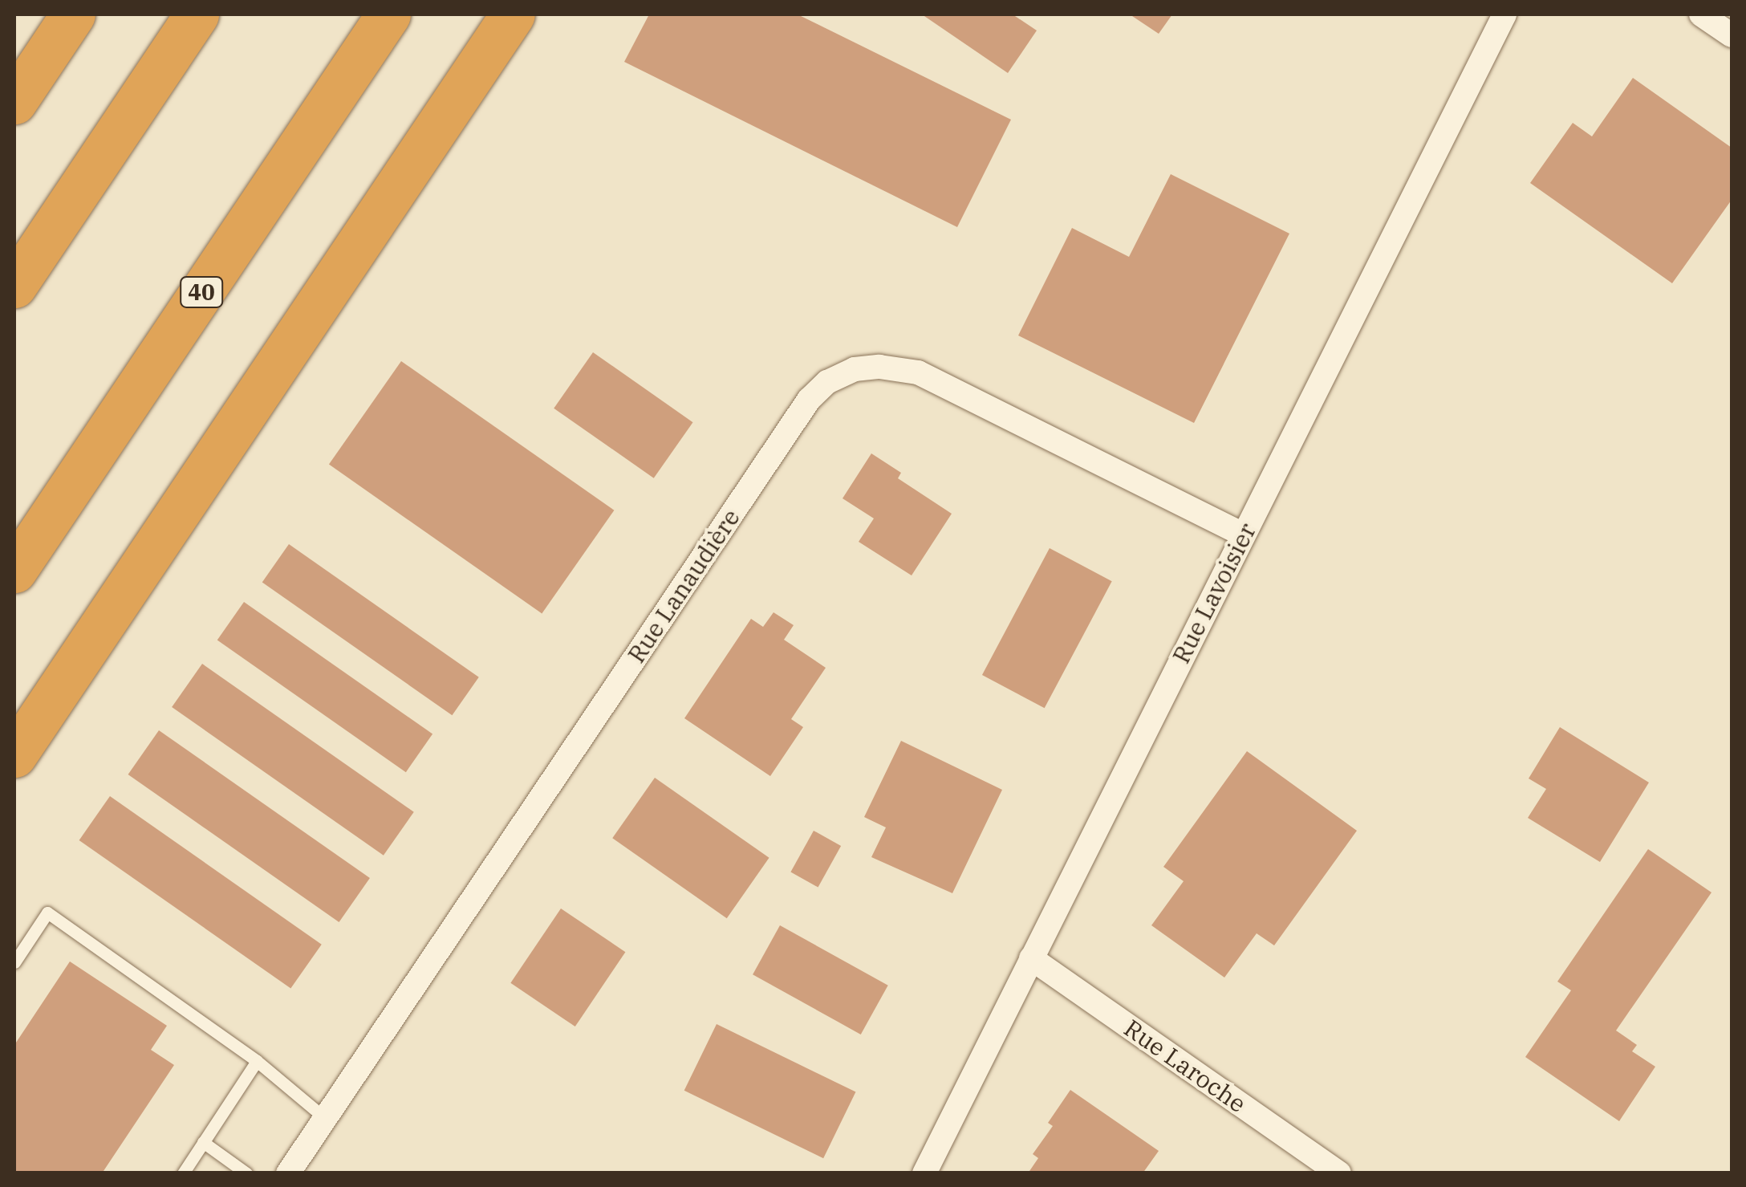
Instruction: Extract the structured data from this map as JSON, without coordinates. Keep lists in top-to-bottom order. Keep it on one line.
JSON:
{"streets":{"highway":["40"],"street":["Rue Lanaudière","Rue Lavoisier","Rue Laroche"]},"crossings":[["Rue Lanaudière","Rue Lavoisier"],["Rue Lavoisier","Rue Laroche"]]}
